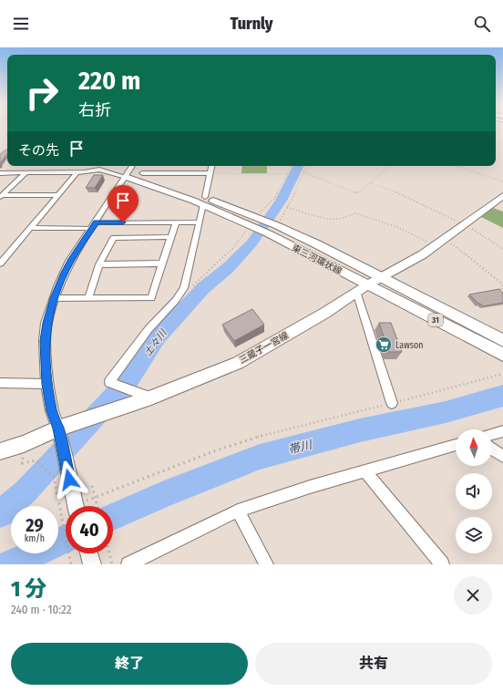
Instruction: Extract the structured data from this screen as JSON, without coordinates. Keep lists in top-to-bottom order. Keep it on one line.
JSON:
{"streets":{"main road":["東三河環状線","31","三蔵子一宮線"]},"crossings":[["東三河環状線","三蔵子一宮線"]],"water":["土々川","帯川"],"places":{"supermarket":["Lawson"]},"north":"top","page":{"header":"Turnly","turn":["220 m","右折"],"then":"その先","speed":"29 km/h","limit":"40","heading":["1 分","240 m · 10:22"],"buttons":["終了","共有"]}}
